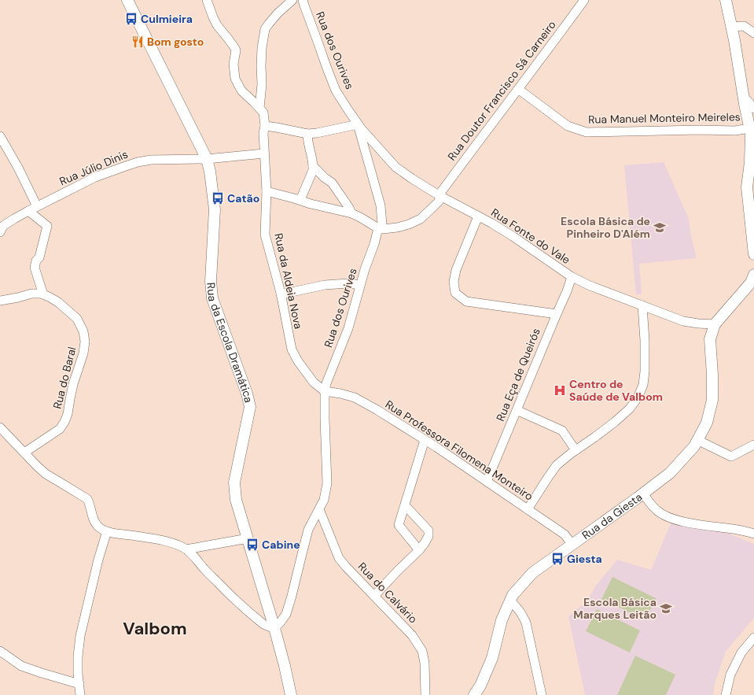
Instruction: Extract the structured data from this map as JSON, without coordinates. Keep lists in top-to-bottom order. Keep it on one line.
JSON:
{"streets":{"street":["Rua dos Ourives","Rua Doutor Francisco Sá Carneiro","Rua Manuel Monteiro Meireles","Rua Júlio Dinis","Rua Fonte do Vale","Rua da Aldeia Nova","Rua da Escola Dramática","Rua Eça de Queirós","Rua do Baral","Rua Professora Filomena Monteiro","Rua da Giesta","Rua do Calvário"]},"crossings":[["Rua dos Ourives","Rua Doutor Francisco Sá Carneiro"],["Rua dos Ourives","Rua Fonte do Vale"],["Rua dos Ourives","Rua da Aldeia Nova"],["Rua dos Ourives","Rua da Escola Dramática"],["Rua dos Ourives","Rua Professora Filomena Monteiro"],["Rua dos Ourives","Rua do Calvário"],["Rua Doutor Francisco Sá Carneiro","Rua Manuel Monteiro Meireles"],["Rua Doutor Francisco Sá Carneiro","Rua Fonte do Vale"],["Rua Júlio Dinis","Rua da Aldeia Nova"],["Rua Júlio Dinis","Rua da Escola Dramática"],["Rua Fonte do Vale","Rua Eça de Queirós"],["Rua Fonte do Vale","Rua da Giesta"],["Rua da Aldeia Nova","Rua Professora Filomena Monteiro"],["Rua Eça de Queirós","Rua Professora Filomena Monteiro"],["Rua Professora Filomena Monteiro","Rua da Giesta"]],"districts":["Valbom"],"places":{"bus stop":["Culmieira","Catão","Cabine","Giesta"],"restaurant":["Bom gosto"],"school or university":["Escola Básica de Pinheiro D'Além","Escola Básica Marques Leitão"],"hospital":["Centro de Saúde de Valbom"]}}
